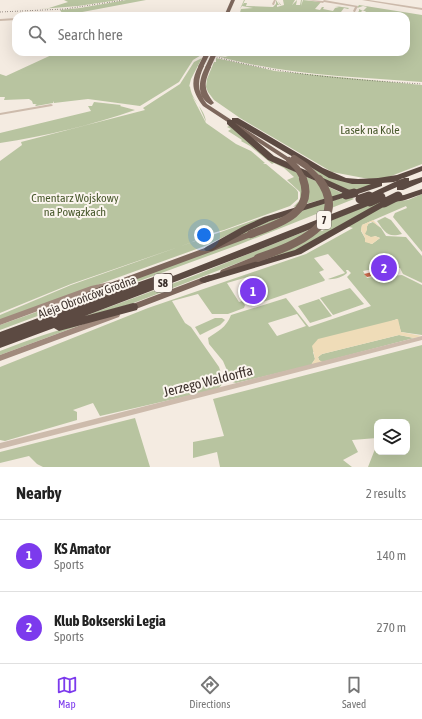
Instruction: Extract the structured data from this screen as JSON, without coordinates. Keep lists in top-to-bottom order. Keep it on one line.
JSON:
{"streets":{"highway":["7","S8","Aleja Obrońców Grodna"],"street":["Jerzego Waldorffa"]},"crossings":[["7","Aleja Obrońców Grodna"]],"parks":["Lasek na Kole","Cmentarz Wojskowy na Powązkach"],"page":{"search":"Search here","pins":["2","1"],"heading":["Nearby","2 results"],"list":[{"mark":"1","name":"KS Amator","note":"Sports","value":"140 m"},{"mark":"2","name":"Klub Bokserski Legia","note":"Sports","value":"270 m"}],"nav":["Map","Directions","Saved"]}}
